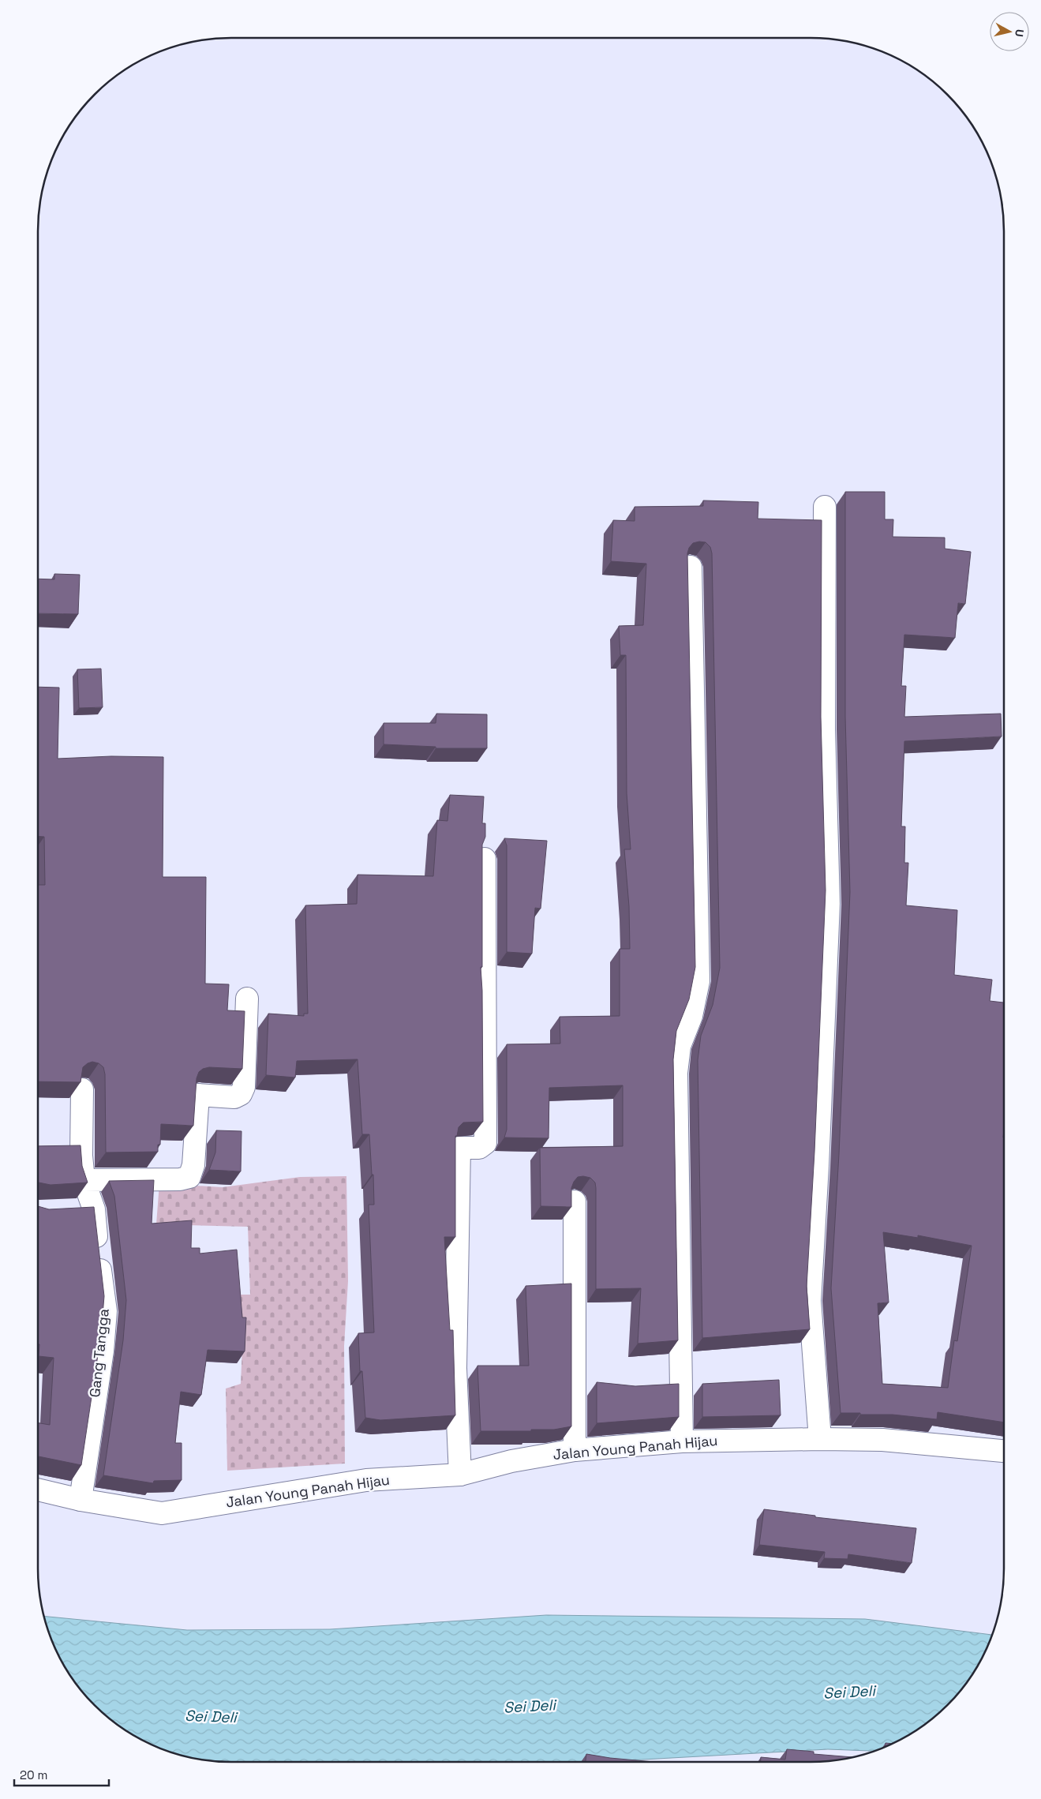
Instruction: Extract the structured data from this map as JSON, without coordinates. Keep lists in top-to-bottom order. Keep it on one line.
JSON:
{"streets":{"street":["Gang Tangga","Jalan Young Panah Hijau"]},"crossings":[["Gang Tangga","Jalan Young Panah Hijau"]],"water":["Sei Deli"],"scale_bar":"20 m","north":"right"}
